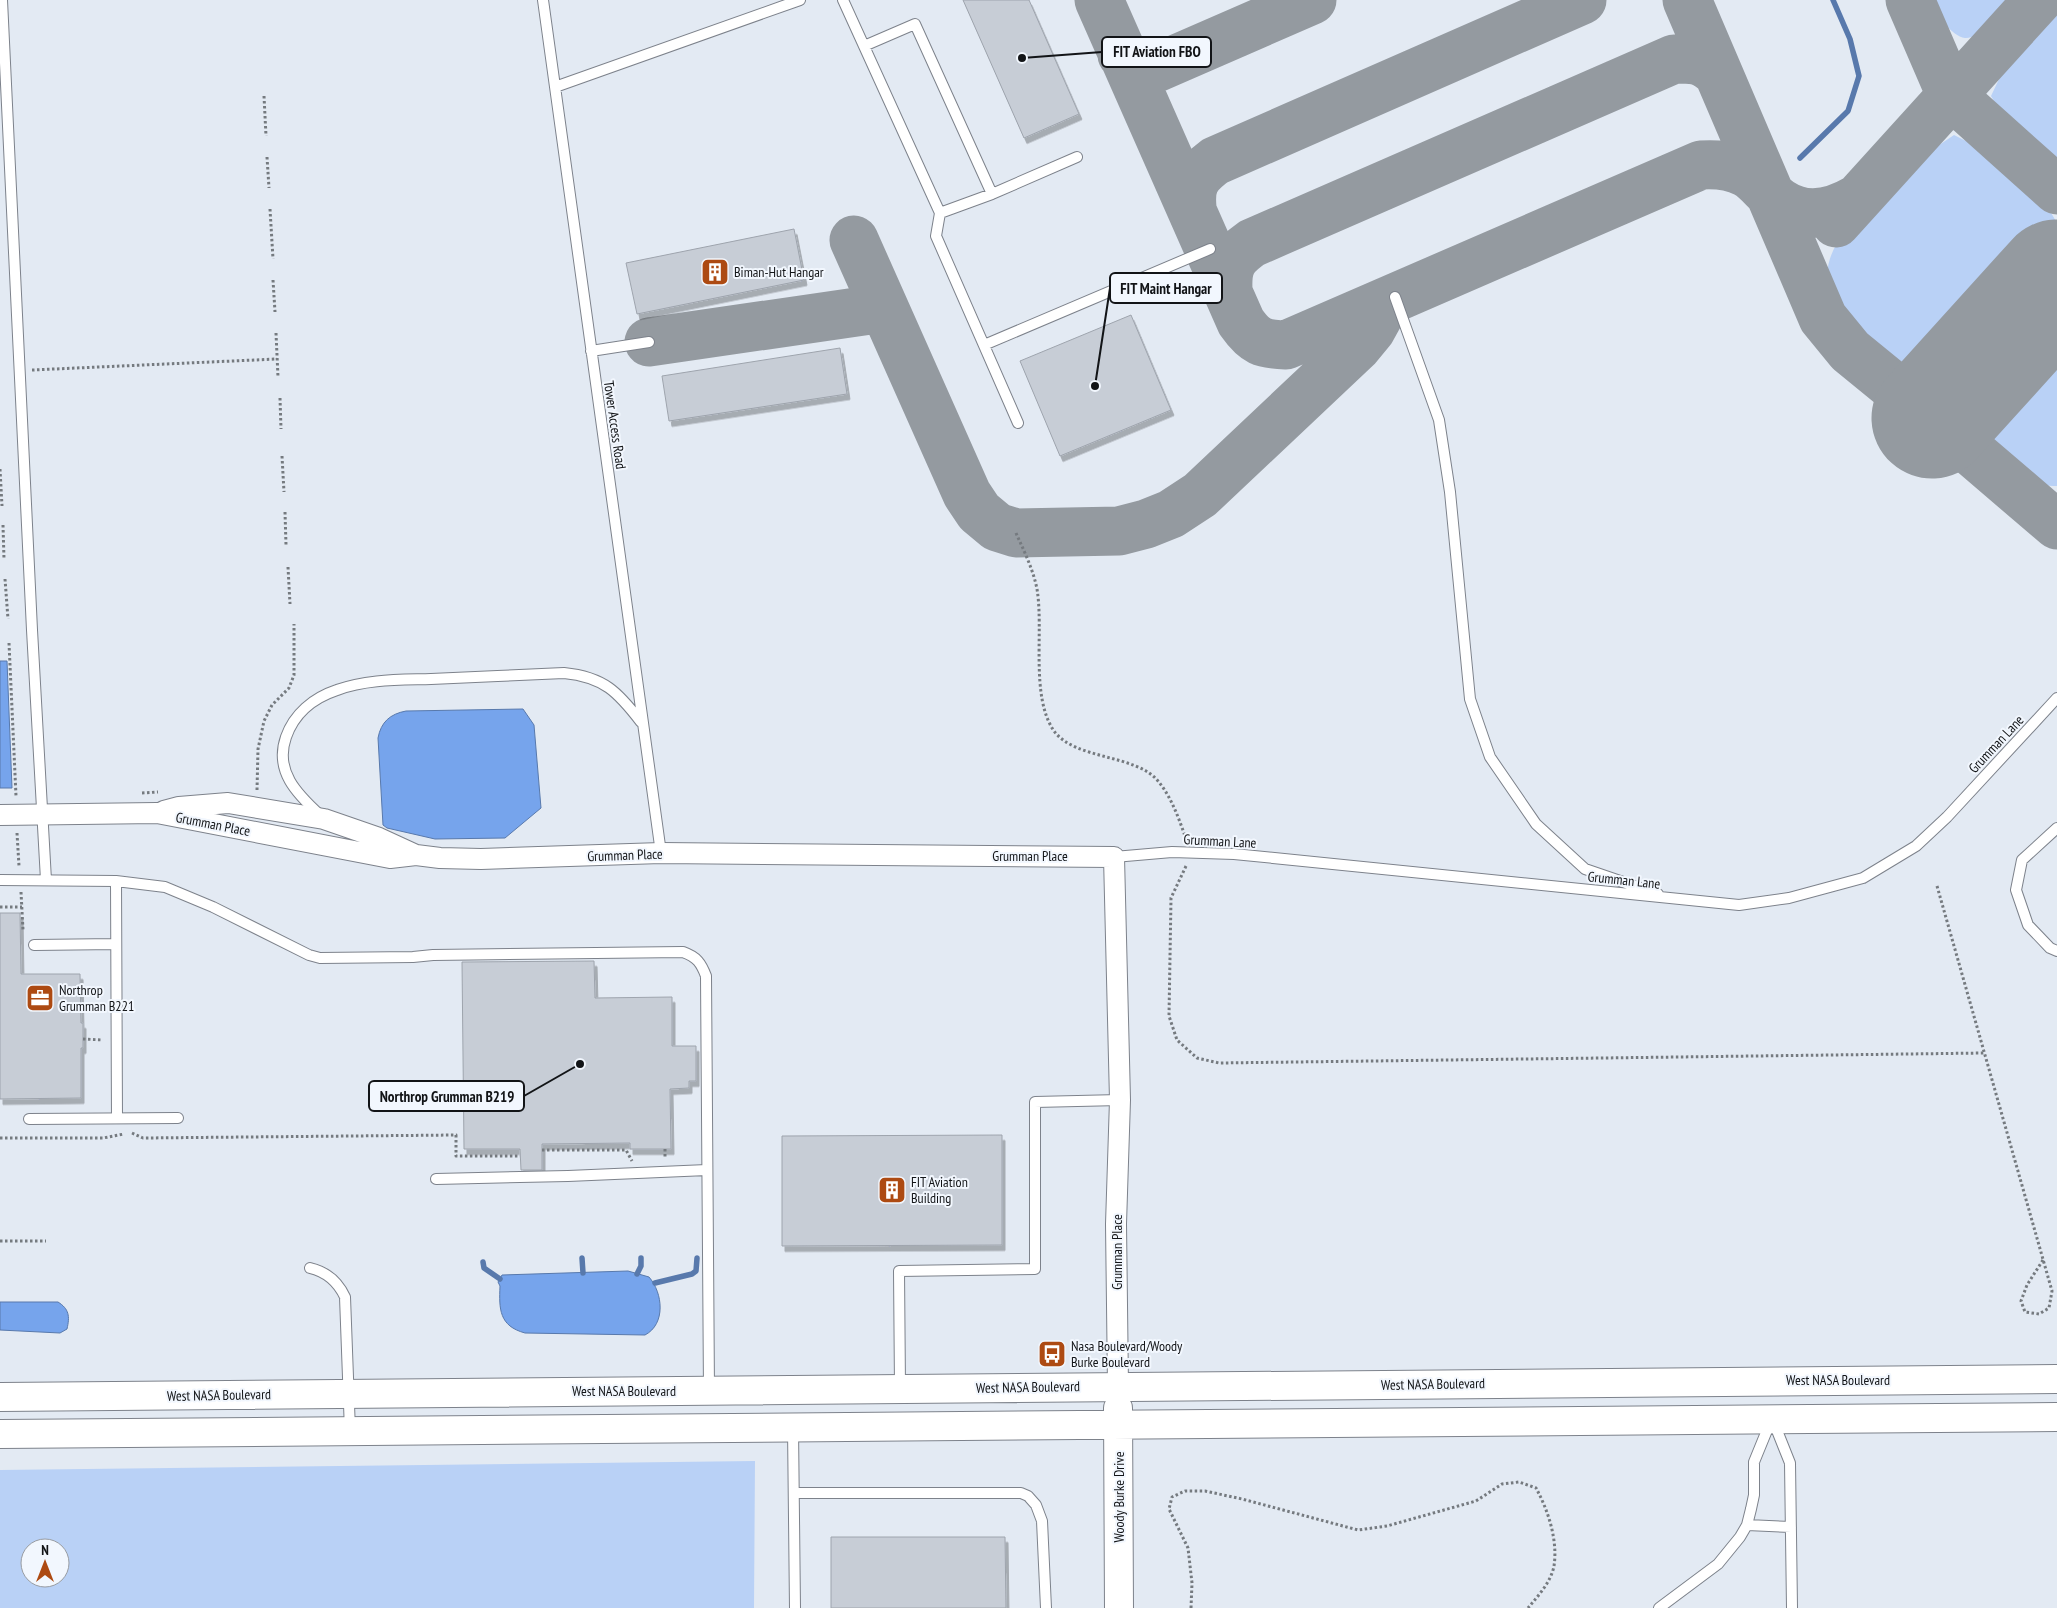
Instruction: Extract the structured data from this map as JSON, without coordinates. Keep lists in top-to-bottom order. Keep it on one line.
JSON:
{"streets":{"main road":["West NASA Boulevard","Woody Burke Drive"],"street":["Grumman Place"],"lane":["Tower Access Road","Grumman Lane"]},"crossings":[["Tower Access Road","Grumman Place"],["Grumman Lane","Grumman Place"],["Grumman Place","West NASA Boulevard"],["Grumman Place","Woody Burke Drive"],["West NASA Boulevard","Woody Burke Drive"]],"places":{"other":["FIT Aviation FBO","FIT Maint Hangar","Northrop Grumman B219"],"building":["Biman-Hut Hangar","FIT Aviation Building"],"office":["Northrop Grumman B221"],"bus stop":["Nasa Boulevard/Woody Burke Boulevard"]},"north":"top"}
